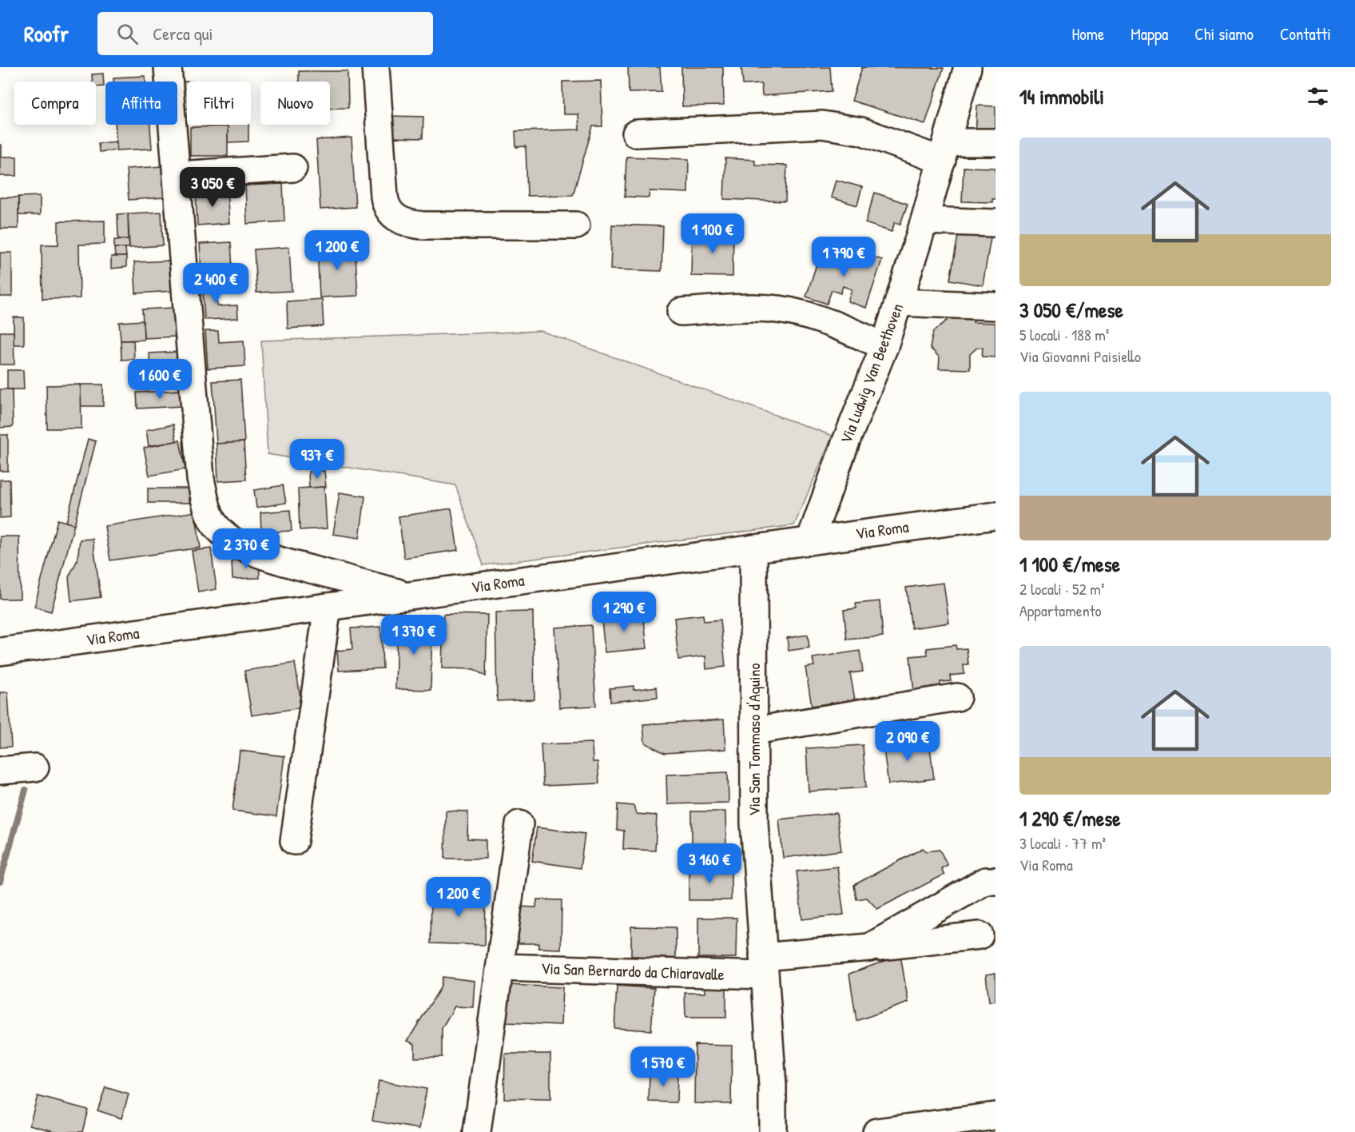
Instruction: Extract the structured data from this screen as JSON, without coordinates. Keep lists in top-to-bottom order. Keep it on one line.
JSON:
{"streets":{"street":["Via Ludwig Van Beethoven","Via Roma","Via San Tommaso d'Aquino","Via San Bernardo da Chiaravalle"]},"crossings":[["Via Ludwig Van Beethoven","Via Roma"],["Via Roma","Via San Tommaso d'Aquino"],["Via San Tommaso d'Aquino","Via San Bernardo da Chiaravalle"]],"page":{"header":"Roofr","search":"Cerca qui","nav":["Home","Mappa","Chi siamo","Contatti"],"heading":"14 immobili","chip":["Compra","Affitta","Filtri","Nuovo"],"list":[{"name":"3 050 €/mese","note":"5 locali · 188 m² · Via Giovanni Paisiello"},{"name":"1 100 €/mese","note":"2 locali · 52 m² · Appartamento"},{"name":"1 290 €/mese","note":"3 locali · 77 m² · Via Roma"}],"price":["3 050 €","1 100 €","1 200 €","1 790 €","2 400 €","1 600 €","937 €","2 370 €","1 290 €","1 370 €","2 090 €","3 160 €","1 200 €","1 570 €"]}}
